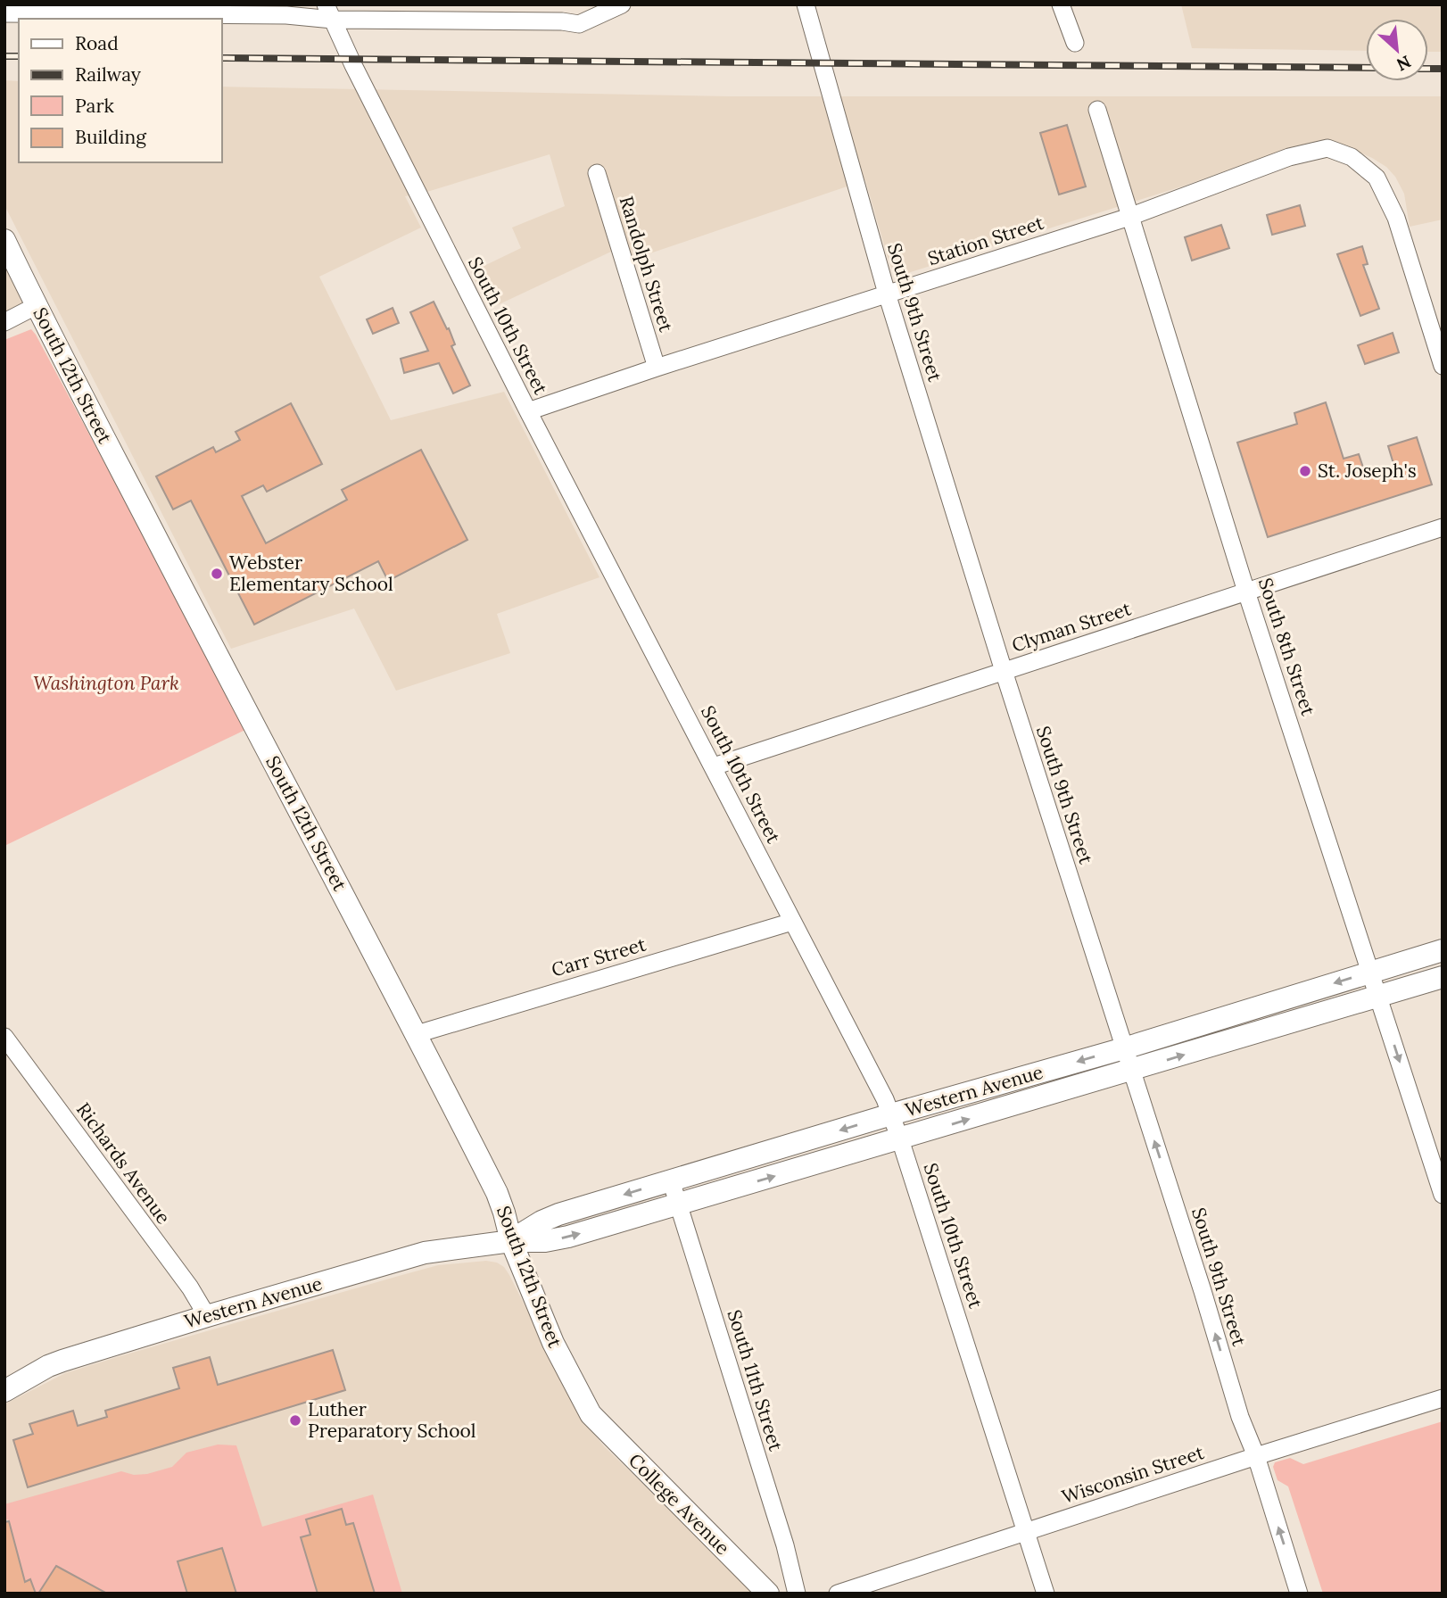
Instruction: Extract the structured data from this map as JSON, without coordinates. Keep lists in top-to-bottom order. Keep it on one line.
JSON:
{"streets":{"street":["Station Street","Randolph Street","South 9th Street","South 10th Street","South 12th Street","Clyman Street","South 8th Street","Carr Street","Western Avenue","Richards Avenue","South 11th Street","Wisconsin Street","College Avenue"]},"crossings":[["Station Street","Randolph Street"],["Station Street","South 9th Street"],["Station Street","South 10th Street"],["Station Street","South 8th Street"],["South 9th Street","Clyman Street"],["South 9th Street","Western Avenue"],["South 9th Street","Wisconsin Street"],["South 10th Street","Clyman Street"],["South 10th Street","Carr Street"],["South 10th Street","Western Avenue"],["South 10th Street","Wisconsin Street"],["South 12th Street","Carr Street"],["South 12th Street","Western Avenue"],["South 12th Street","College Avenue"],["Clyman Street","South 8th Street"],["South 8th Street","Western Avenue"],["Western Avenue","Richards Avenue"],["Western Avenue","South 11th Street"]],"parks":["Washington Park"],"places":["St. Joseph's","Webster Elementary School","Luther Preparatory School"],"legend":["Road","Railway","Park","Building"],"north":"bottom right"}
